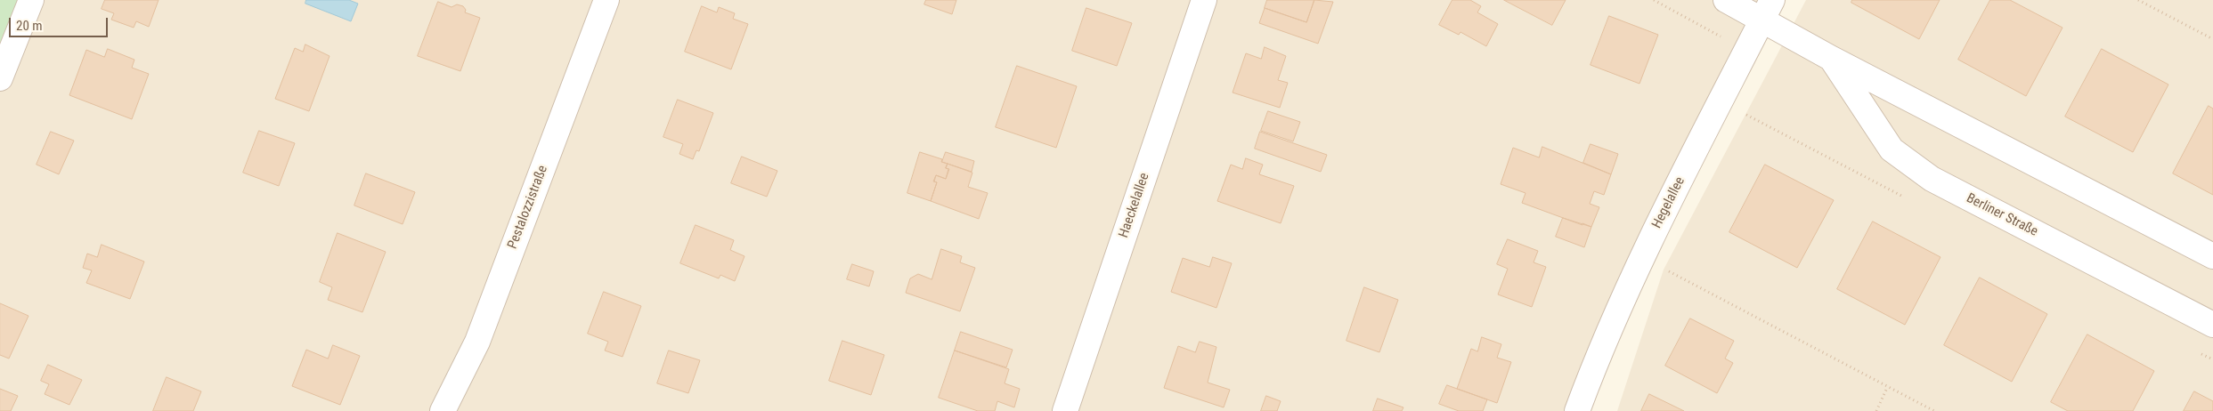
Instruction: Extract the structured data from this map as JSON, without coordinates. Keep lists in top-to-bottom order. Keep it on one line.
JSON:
{"streets":{"street":["Hegelallee","Haeckelallee","Pestalozzistraße","Berliner Straße"]},"crossings":[["Hegelallee","Berliner Straße"]],"scale_bar":"20 m"}
